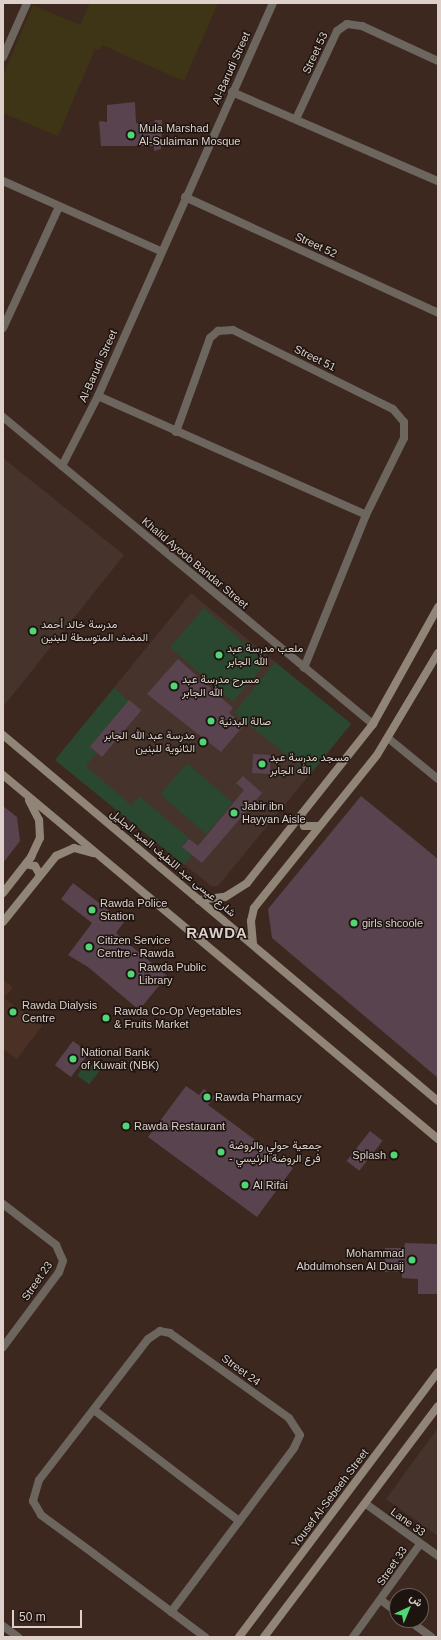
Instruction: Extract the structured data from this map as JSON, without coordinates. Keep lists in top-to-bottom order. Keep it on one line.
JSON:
{"streets":{"street":["Street 53","Al-Barudi Street","Street 52","Street 51","Khalid Ayoob Bandar Street","شارع عيسى عبد اللطيف العبد الجليل","Street 23","Street 24","Yousef Al-Sebeeh Street","Lane 33","Street 33"]},"crossings":[["Al-Barudi Street","Street 52"],["Al-Barudi Street","Khalid Ayoob Bandar Street"],["Street 51","Khalid Ayoob Bandar Street"],["Lane 33","Street 33"]],"districts":["RAWDA"],"places":["Mula Marshad Al-Sulaiman Mosque","مدرسة خالد أحمد المضف المتوسطة للبنين","ملعب مدرسة عبد الله الجابر","مسرح مدرسة عبد الله الجابر","صالة البدنية","مدرسة عبد الله الجابر الثانوية للبنين","مسجد مدرسة عبد الله الجابر","Jabir ibn Hayyan Aisle","Rawda Police Station","girls shcoole","Citizen Service Centre - Rawda","Rawda Public Library","Rawda Dialysis Centre","Rawda Co-Op Vegetables & Fruits Market","National Bank of Kuwait (NBK)","Rawda Pharmacy","Rawda Restaurant","جمعية حولي والروضة - فرع الروضة الرئيسي","Splash","Al Rifai","Mohammad Abdulmohsen Al Duaij"],"scale_bar":"50 m","north":"top right"}
